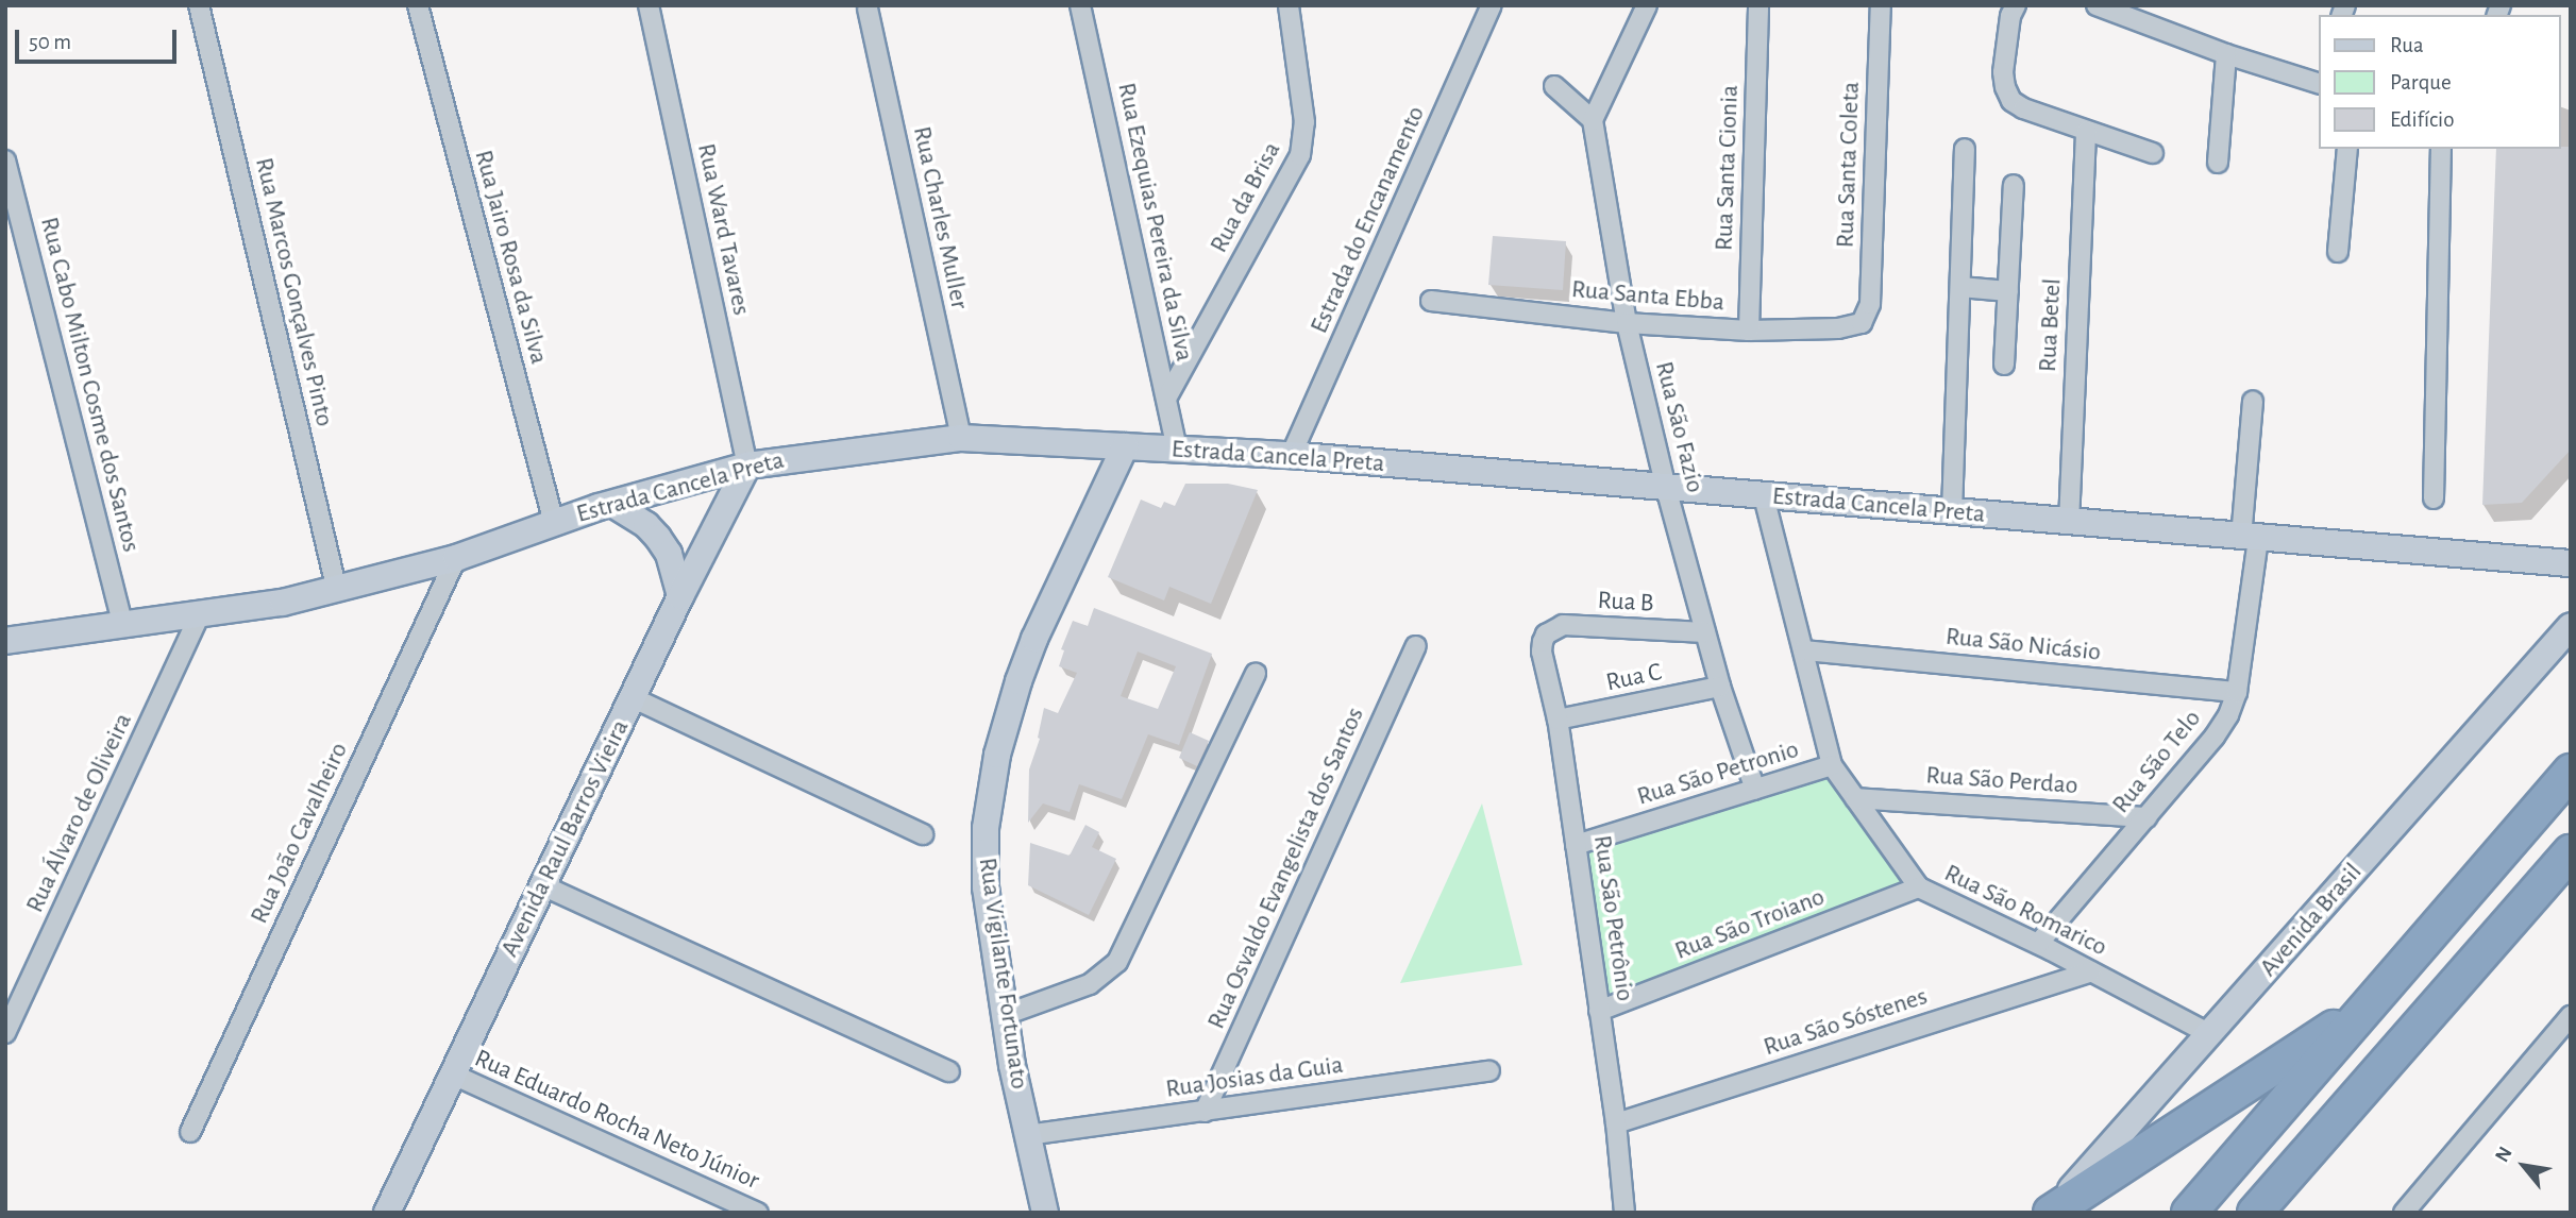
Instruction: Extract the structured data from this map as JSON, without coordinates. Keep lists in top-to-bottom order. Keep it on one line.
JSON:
{"streets":{"street":["Rua Santa Coleta","Rua Santa Cionia","Rua da Brisa","Rua Charles Muller","Estrada do Encanamento","Rua Ezequias Pereira da Silva","Rua Ward Tavares","Rua Jairo Rosa da Silva","Rua Marcos Gonçalves Pinto","Rua Santa Ebba","Rua Betel","Rua Cabo Milton Cosme dos Santos","Rua São Fazio","Estrada Cancela Preta","Rua B","Rua São Nicásio","Rua C","Rua São Telo","Rua São Petronio","Rua São Perdao","Rua Álvaro de Oliveira","Rua João Cavalheiro","Avenida Raul Barros Vieira","Rua Osvaldo Evangelista dos Santos","Rua São Romarico","Rua São Petrônio","Avenida Brasil","Rua São Troiano","Rua Vigilante Fortunato","Rua São Sóstenes","Rua Josias da Guia","Rua Eduardo Rocha Neto Júnior"]},"crossings":[["Rua Santa Coleta","Rua Santa Ebba"],["Rua Santa Cionia","Rua Santa Ebba"],["Rua da Brisa","Rua Ezequias Pereira da Silva"],["Rua Charles Muller","Estrada Cancela Preta"],["Estrada do Encanamento","Estrada Cancela Preta"],["Rua Ezequias Pereira da Silva","Estrada Cancela Preta"],["Rua Ward Tavares","Estrada Cancela Preta"],["Rua Ward Tavares","Avenida Raul Barros Vieira"],["Rua Jairo Rosa da Silva","Estrada Cancela Preta"],["Rua Marcos Gonçalves Pinto","Estrada Cancela Preta"],["Rua Santa Ebba","Rua São Fazio"],["Rua Betel","Estrada Cancela Preta"],["Rua Cabo Milton Cosme dos Santos","Estrada Cancela Preta"],["Rua São Fazio","Estrada Cancela Preta"],["Rua São Fazio","Rua B"],["Rua São Fazio","Rua C"],["Rua São Fazio","Rua São Petronio"],["Estrada Cancela Preta","Rua São Telo"],["Estrada Cancela Preta","Rua Álvaro de Oliveira"],["Estrada Cancela Preta","Rua João Cavalheiro"],["Estrada Cancela Preta","Avenida Raul Barros Vieira"],["Estrada Cancela Preta","Rua São Romarico"],["Estrada Cancela Preta","Rua Vigilante Fortunato"],["Rua B","Rua São Petrônio"],["Rua São Nicásio","Rua São Telo"],["Rua São Nicásio","Rua São Romarico"],["Rua C","Rua São Petrônio"],["Rua São Telo","Rua São Perdao"],["Rua São Telo","Rua São Romarico"],["Rua São Petronio","Rua São Romarico"],["Rua São Petronio","Rua São Petrônio"],["Rua São Perdao","Rua São Romarico"],["Avenida Raul Barros Vieira","Rua Eduardo Rocha Neto Júnior"],["Rua Osvaldo Evangelista dos Santos","Rua Josias da Guia"],["Rua São Romarico","Avenida Brasil"],["Rua São Romarico","Rua São Troiano"],["Rua São Romarico","Rua São Sóstenes"],["Rua São Petrônio","Rua São Troiano"],["Rua São Petrônio","Rua São Sóstenes"],["Rua Vigilante Fortunato","Rua Josias da Guia"]],"legend":["Rua","Parque","Edifício"],"scale_bar":"50 m","north":"top left"}
